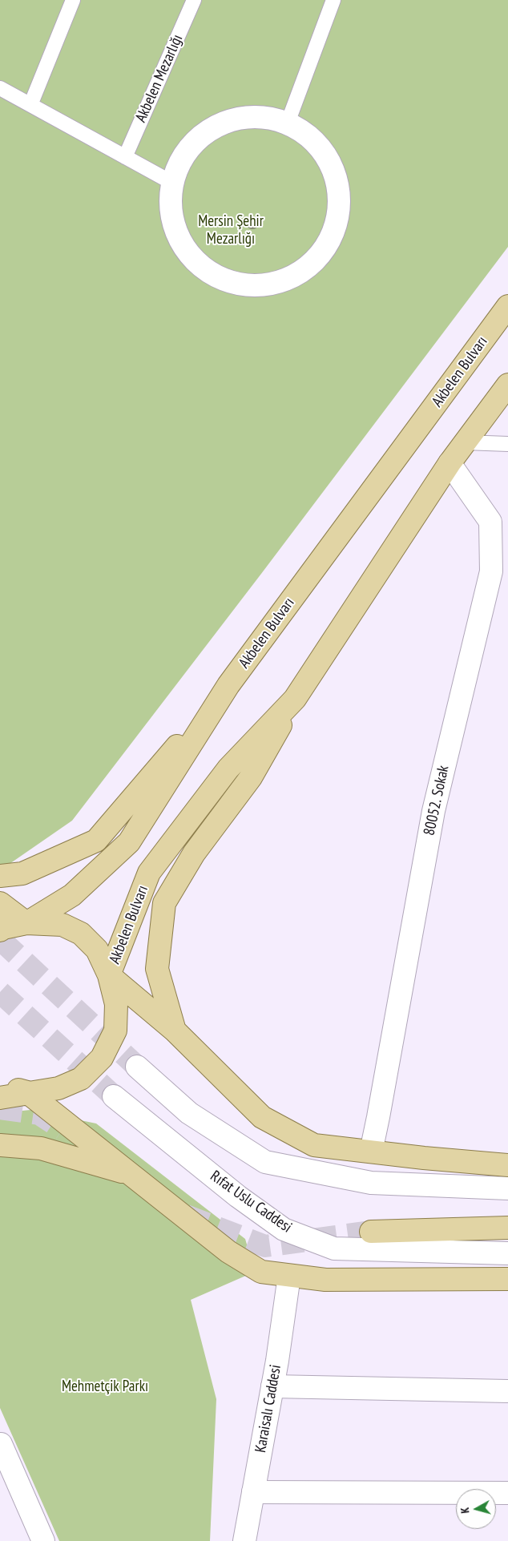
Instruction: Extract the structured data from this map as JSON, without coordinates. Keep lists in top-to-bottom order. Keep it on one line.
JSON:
{"streets":{"main road":["Akbelen Bulvarı"],"street":["80052. Sokak","Rıfat Uslu Caddesi","Karaisalı Caddesi"],"lane":["Akbelen Mezarlığı"]},"crossings":[["Akbelen Bulvarı","80052. Sokak"]],"parks":["Mersin Şehir Mezarlığı","Mehmetçik Parkı"],"north":"left"}
